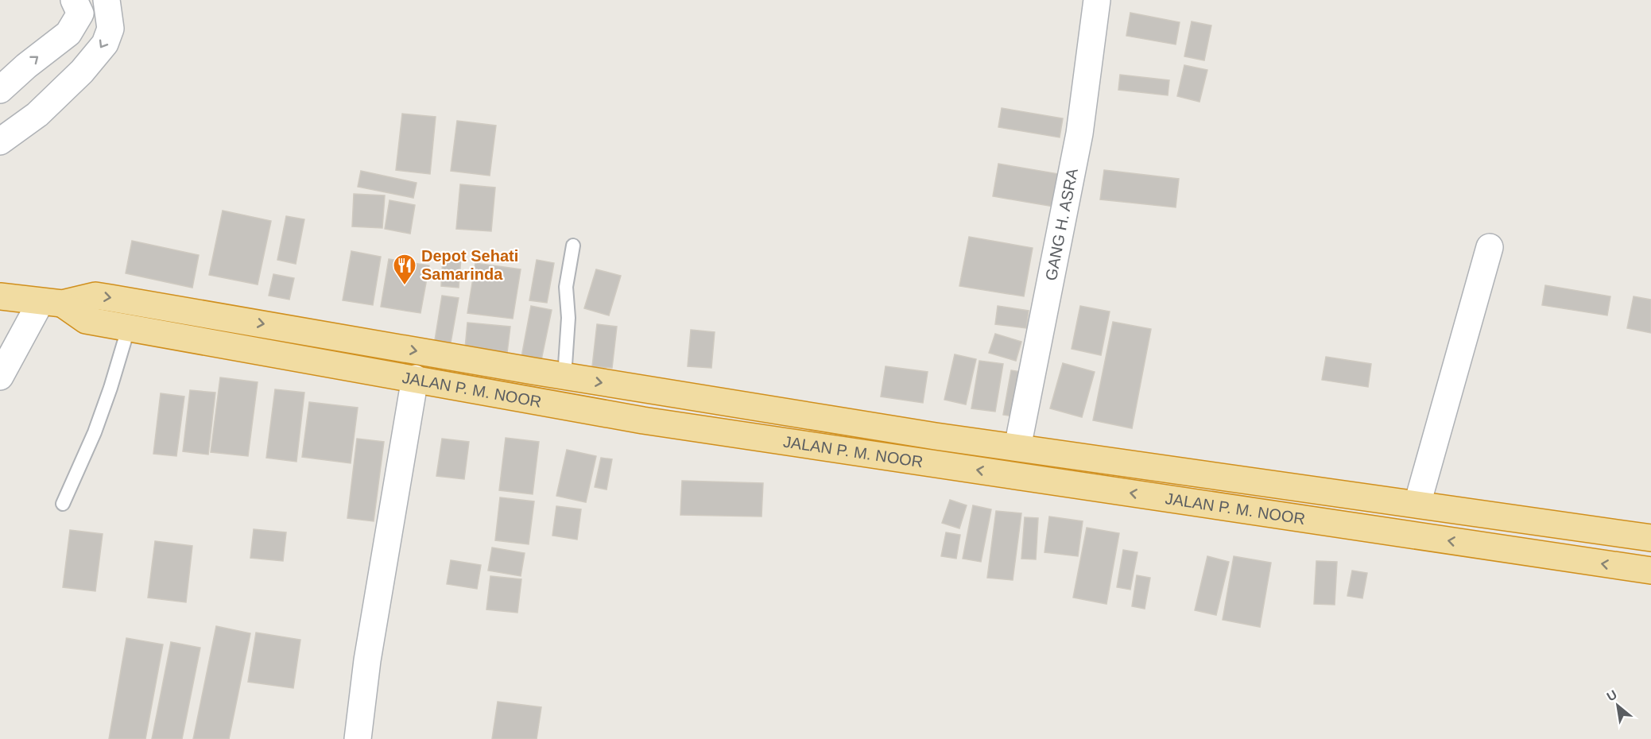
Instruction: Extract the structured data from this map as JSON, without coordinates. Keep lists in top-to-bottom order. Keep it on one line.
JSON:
{"streets":{"highway":["JALAN P. M. NOOR"],"street":["GANG H. ASRA"]},"crossings":[["GANG H. ASRA","JALAN P. M. NOOR"]],"places":{"restaurant":["Depot Sehati Samarinda"]},"north":"top left"}
